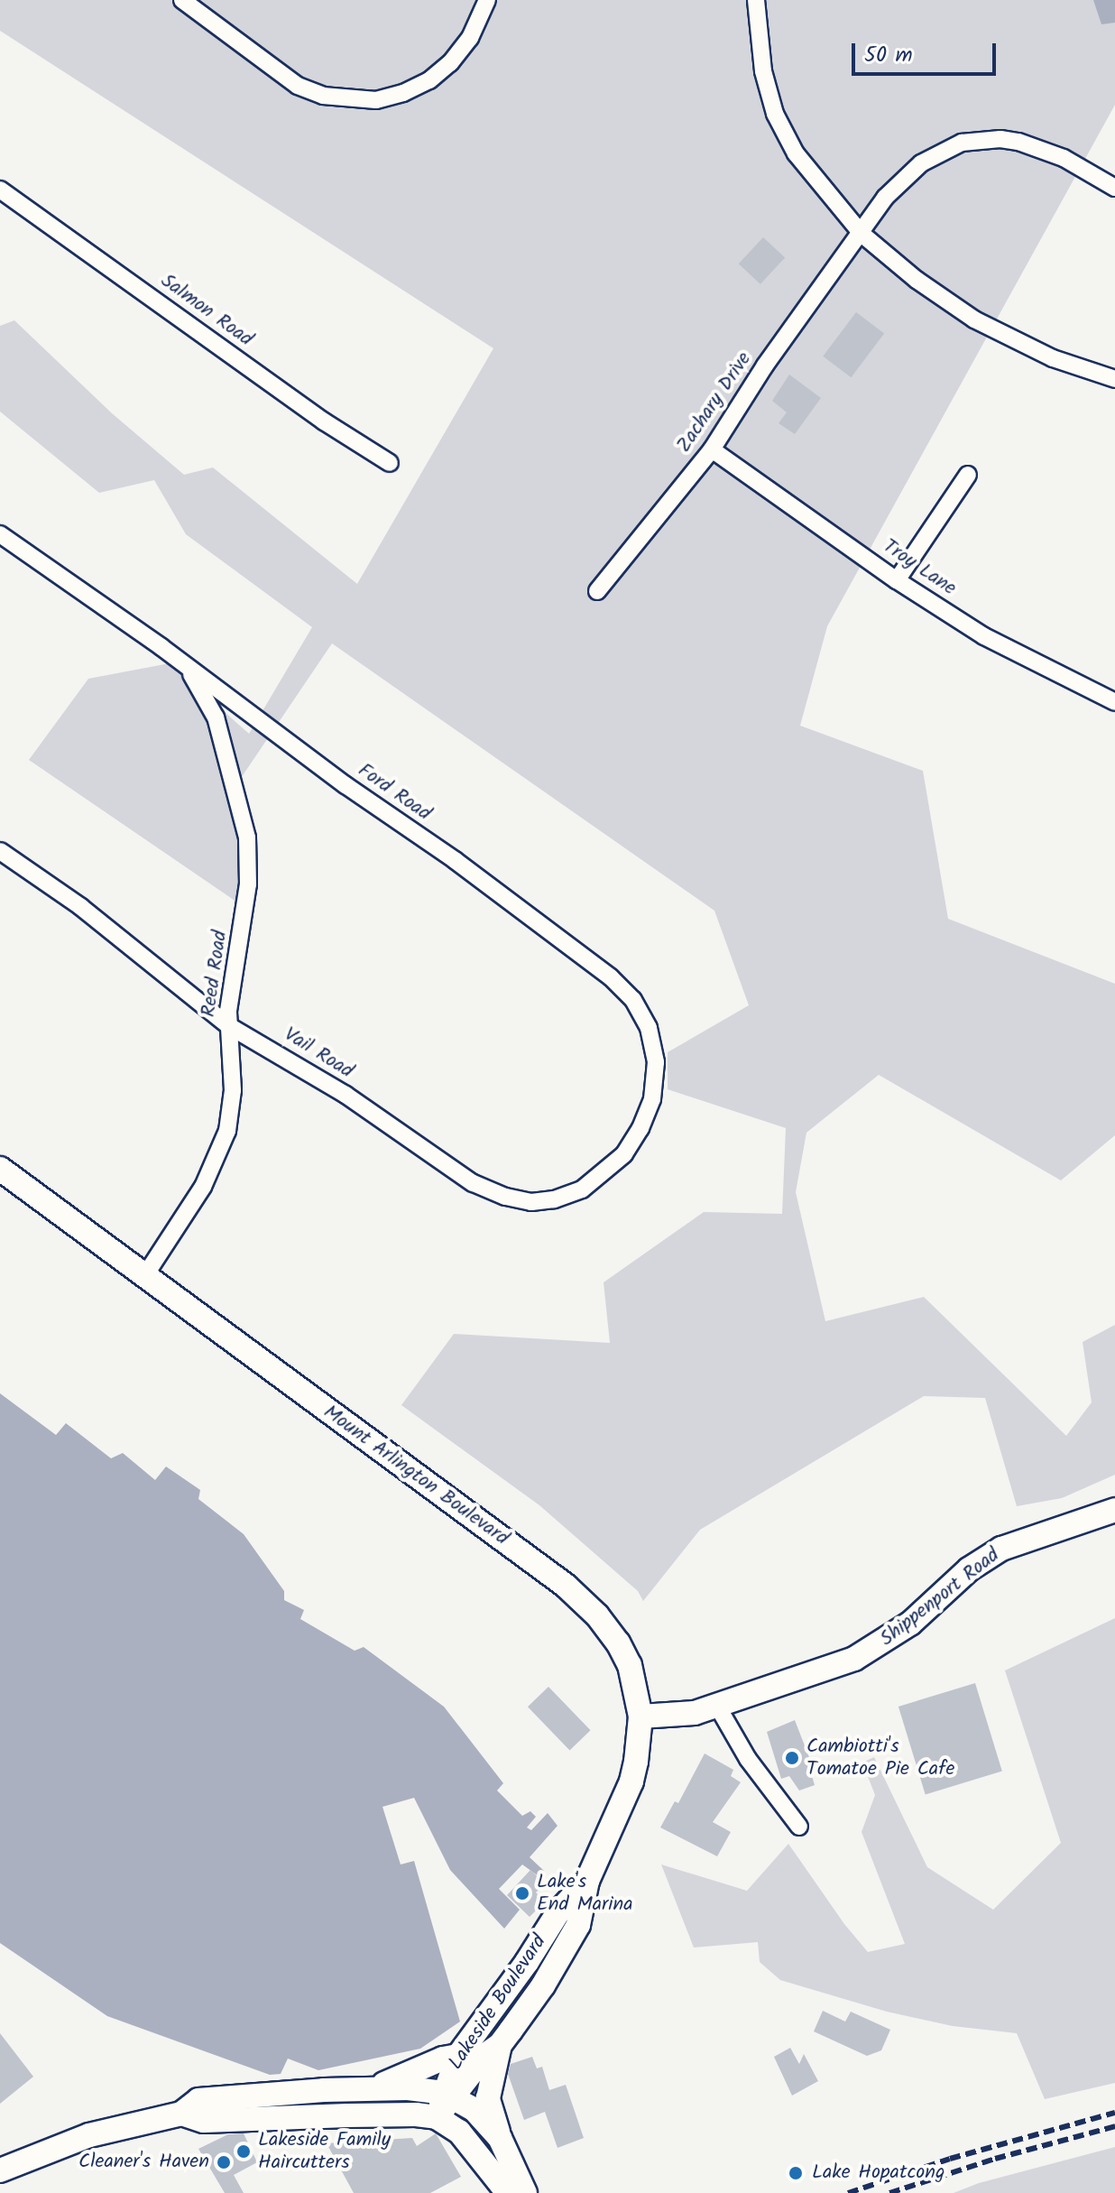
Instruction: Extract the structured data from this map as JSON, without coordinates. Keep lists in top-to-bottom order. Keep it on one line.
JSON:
{"streets":{"main road":["Mount Arlington Boulevard","Shippenport Road","Lakeside Boulevard"],"street":["Salmon Road","Zachary Drive","Troy Lane","Ford Road","Reed Road","Vail Road"]},"crossings":[["Zachary Drive","Troy Lane"],["Ford Road","Reed Road"],["Ford Road","Vail Road"],["Reed Road","Vail Road"],["Reed Road","Mount Arlington Boulevard"],["Mount Arlington Boulevard","Shippenport Road"],["Mount Arlington Boulevard","Lakeside Boulevard"]],"places":["Cambiotti's Tomatoe Pie Cafe","Lake's End Marina","Lakeside Family Haircutters","Cleaner's Haven","Lake Hopatcong"],"scale_bar":"50 m"}
